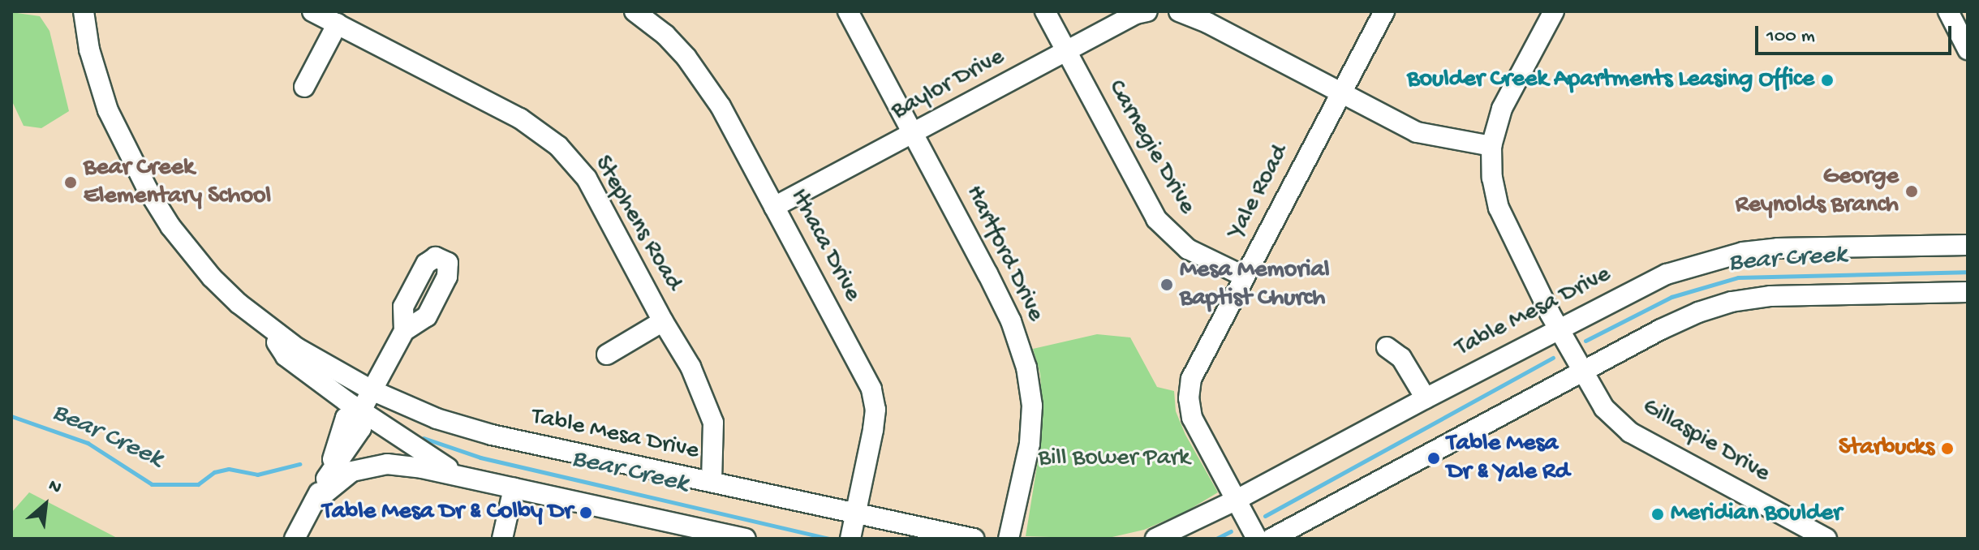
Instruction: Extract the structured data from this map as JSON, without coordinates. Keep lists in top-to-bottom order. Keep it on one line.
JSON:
{"streets":{"street":["Baylor Drive","Carnegie Drive","Yale Road","Stephens Road","Ithaca Drive","Hartford Drive","Table Mesa Drive","Gillaspie Drive"]},"crossings":[["Baylor Drive","Carnegie Drive"],["Baylor Drive","Ithaca Drive"],["Baylor Drive","Hartford Drive"],["Carnegie Drive","Yale Road"],["Yale Road","Table Mesa Drive"],["Stephens Road","Table Mesa Drive"],["Ithaca Drive","Table Mesa Drive"],["Table Mesa Drive","Gillaspie Drive"]],"water":["Bear Creek"],"parks":["Bill Bower Park"],"places":["Boulder Creek Apartments Leasing Office","Bear Creek Elementary School","George Reynolds Branch","Mesa Memorial Baptist Church","Starbucks","Table Mesa Dr & Yale Rd","Table Mesa Dr & Colby Dr","Meridian Boulder"],"scale_bar":"100 m","north":"top right"}
